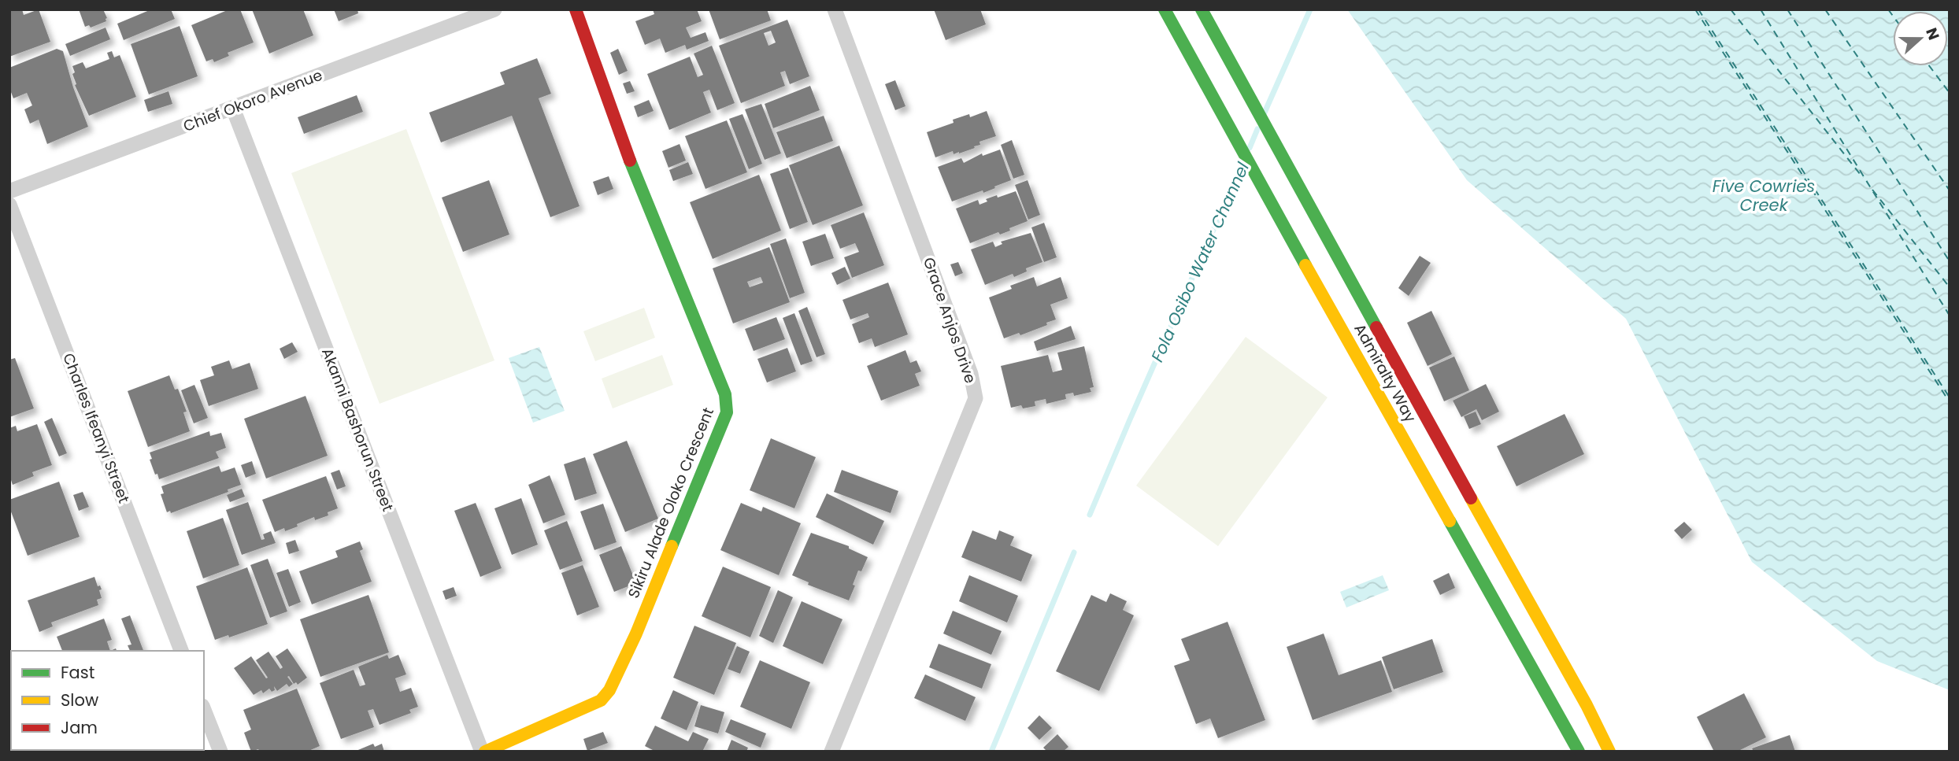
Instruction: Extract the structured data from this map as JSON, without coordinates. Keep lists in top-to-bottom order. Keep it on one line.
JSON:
{"streets":{"main road":["Admiralty Way","Sikiru Alade Oloko Crescent"],"street":["Chief Okoro Avenue","Grace Anjos Drive","Charles Ifeanyi Street","Akanni Bashorun Street"]},"crossings":[["Chief Okoro Avenue","Akanni Bashorun Street"],["Akanni Bashorun Street","Sikiru Alade Oloko Crescent"]],"water":["Five Cowries Creek","Fola Osibo Water Channel"],"legend":["Fast","Slow","Jam"],"north":"right"}
